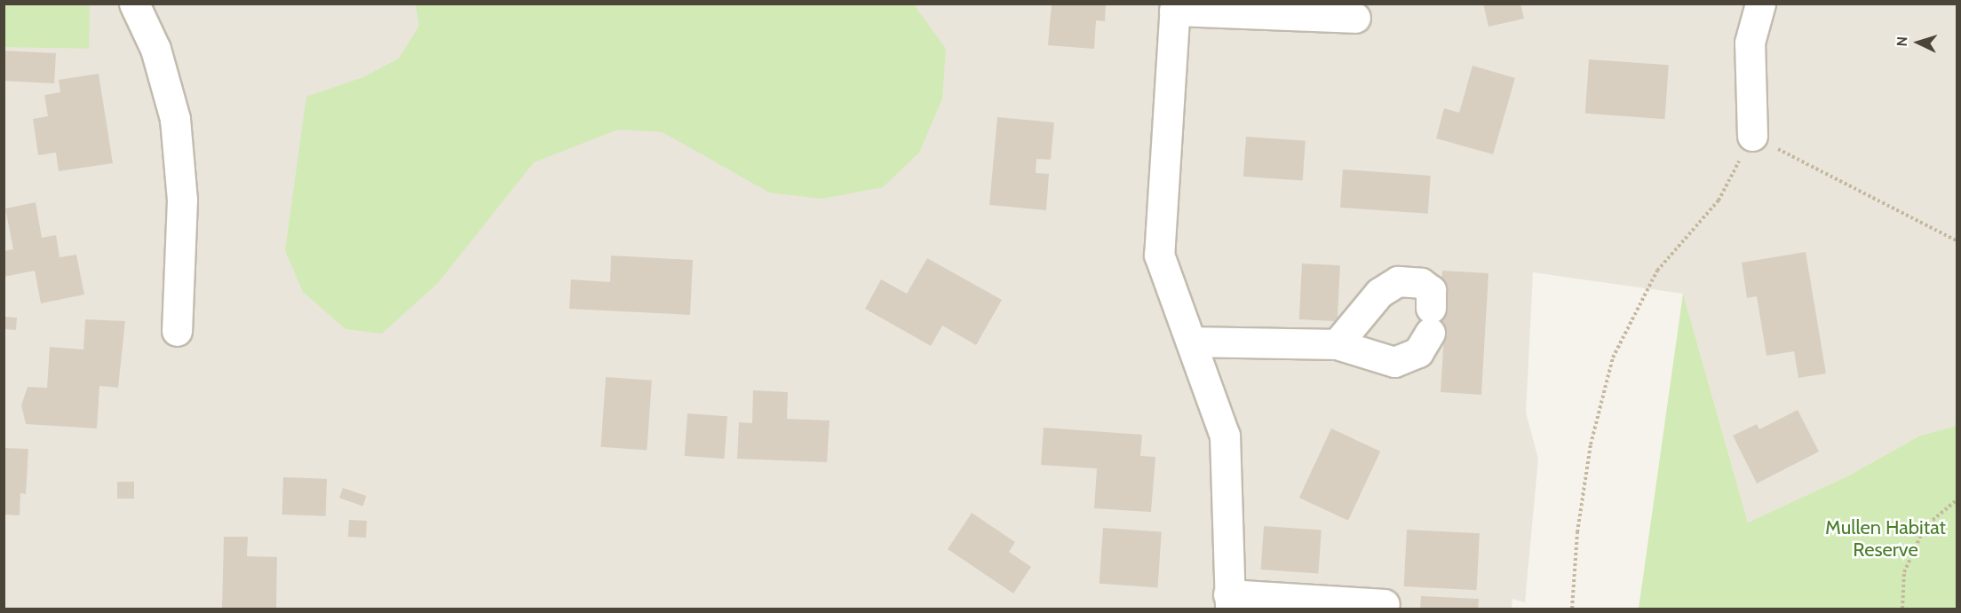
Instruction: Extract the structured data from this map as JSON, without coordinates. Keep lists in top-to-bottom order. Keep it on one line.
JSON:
{"parks":["Mullen Habitat Reserve"],"north":"left"}
